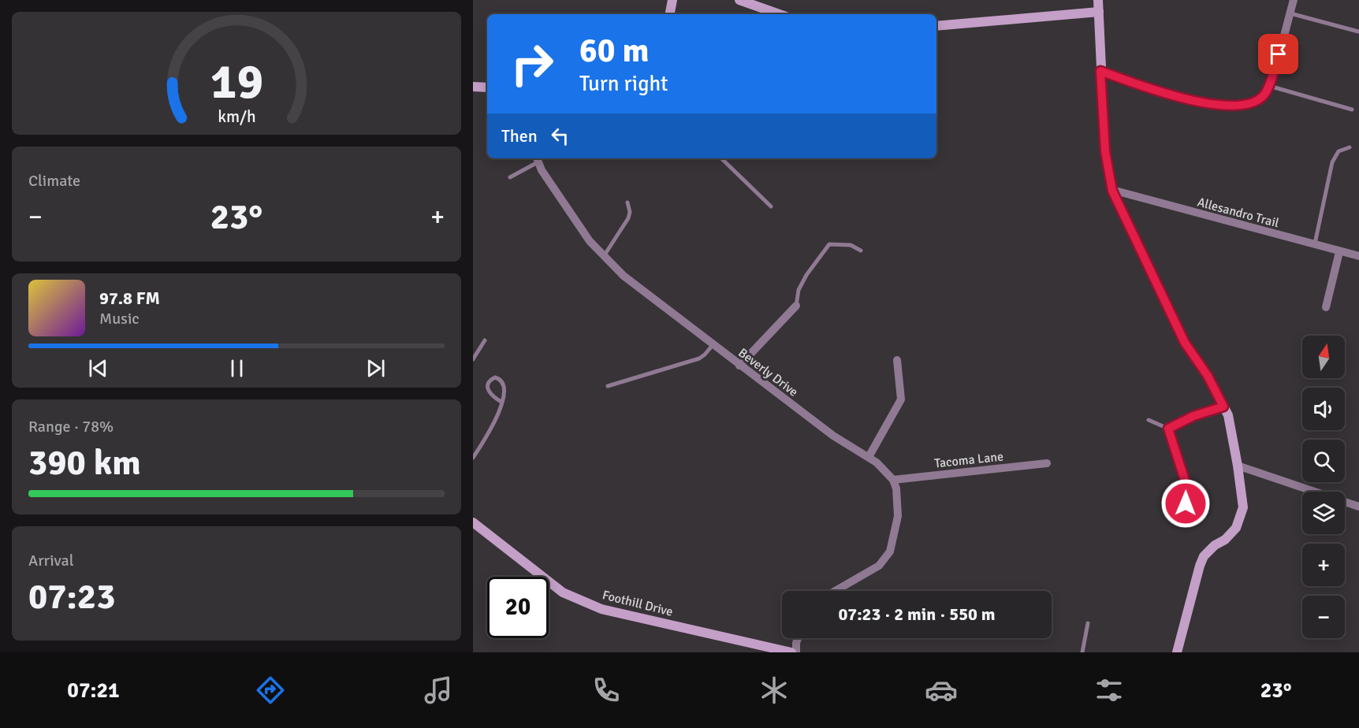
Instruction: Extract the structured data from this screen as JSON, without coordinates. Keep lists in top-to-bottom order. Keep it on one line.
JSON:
{"streets":{"street":["Allesandro Trail","Beverly Drive","Tacoma Lane","Foothill Drive"]},"crossings":[["Beverly Drive","Tacoma Lane"]],"north":"top","page":{"turn":["60 m","Turn right"],"then":"Then","tile":["Climate",["Range · 78%","390 km"],["Arrival","07:23"]],"heat":["−","23°","+"],"song":["97.8 FM","Music"],"map_buttons":["+","−"],"limit":"20","trip":"07:23 · 2 min · 550 m","tabs":["07:21","23°"],"gauge":["19","km/h"]}}
